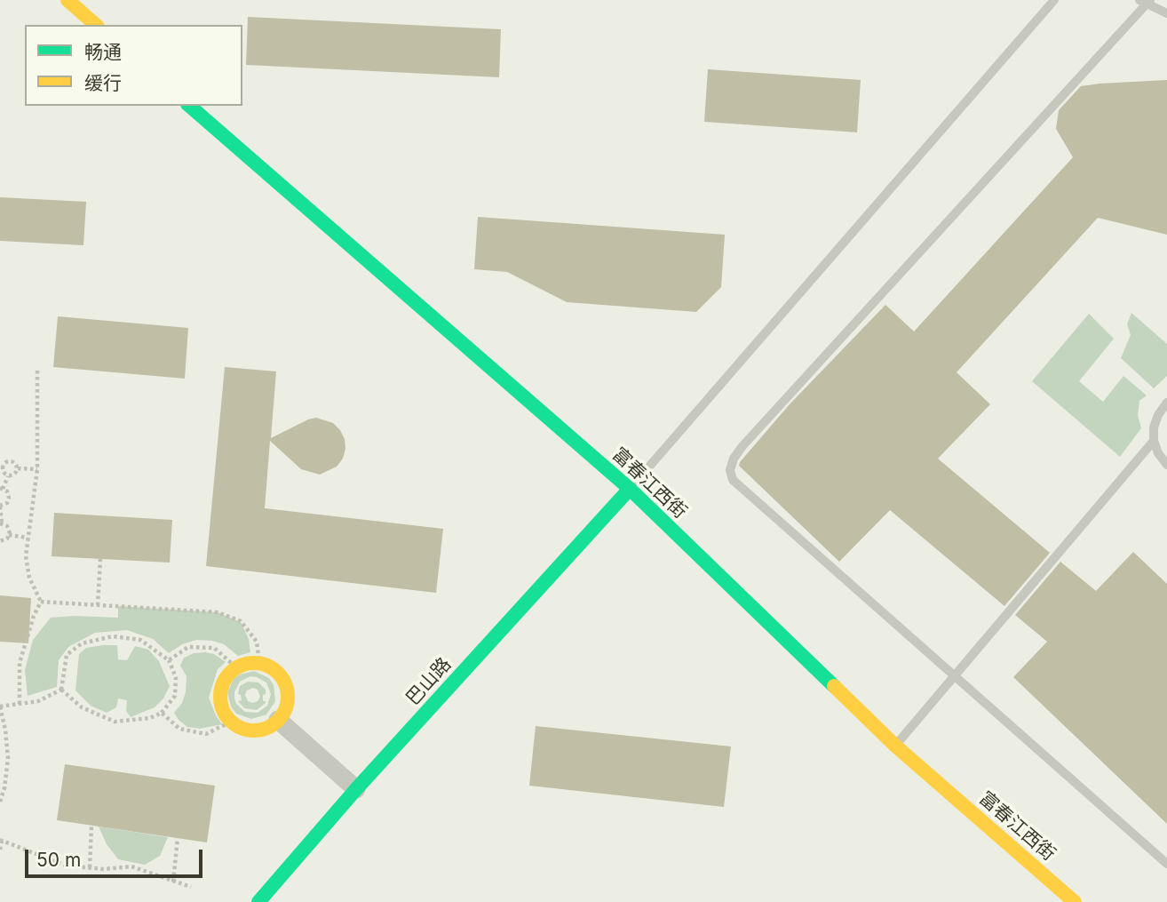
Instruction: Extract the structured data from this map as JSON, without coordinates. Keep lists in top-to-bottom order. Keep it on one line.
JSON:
{"streets":{"street":["富春江西街","巴山路"]},"crossings":[["富春江西街","巴山路"]],"legend":["畅通","缓行"],"scale_bar":"50 m"}
